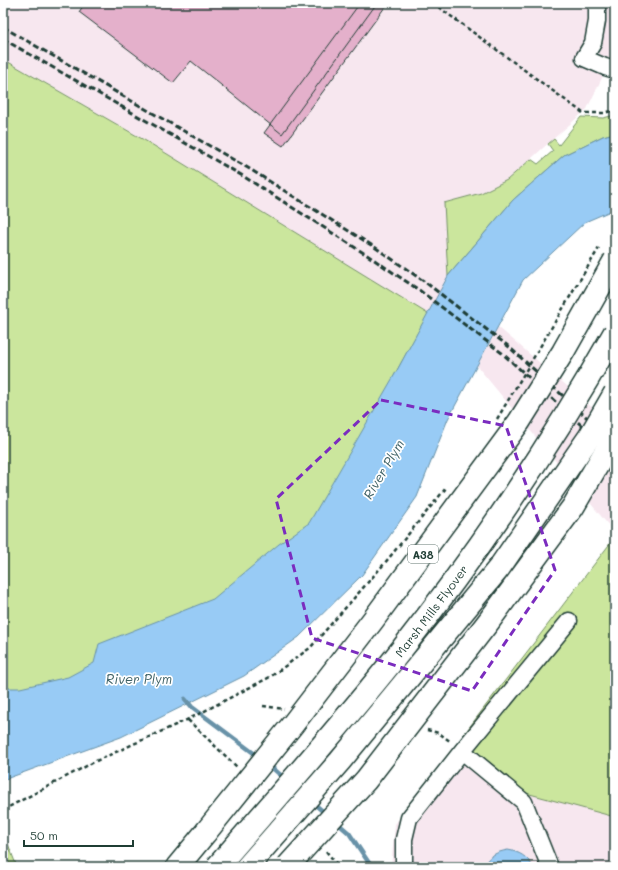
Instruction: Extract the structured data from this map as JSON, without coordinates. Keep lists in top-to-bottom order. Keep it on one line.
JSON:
{"streets":{"highway":["A38","Marsh Mills Flyover"]},"water":["River Plym"],"scale_bar":"50 m"}
